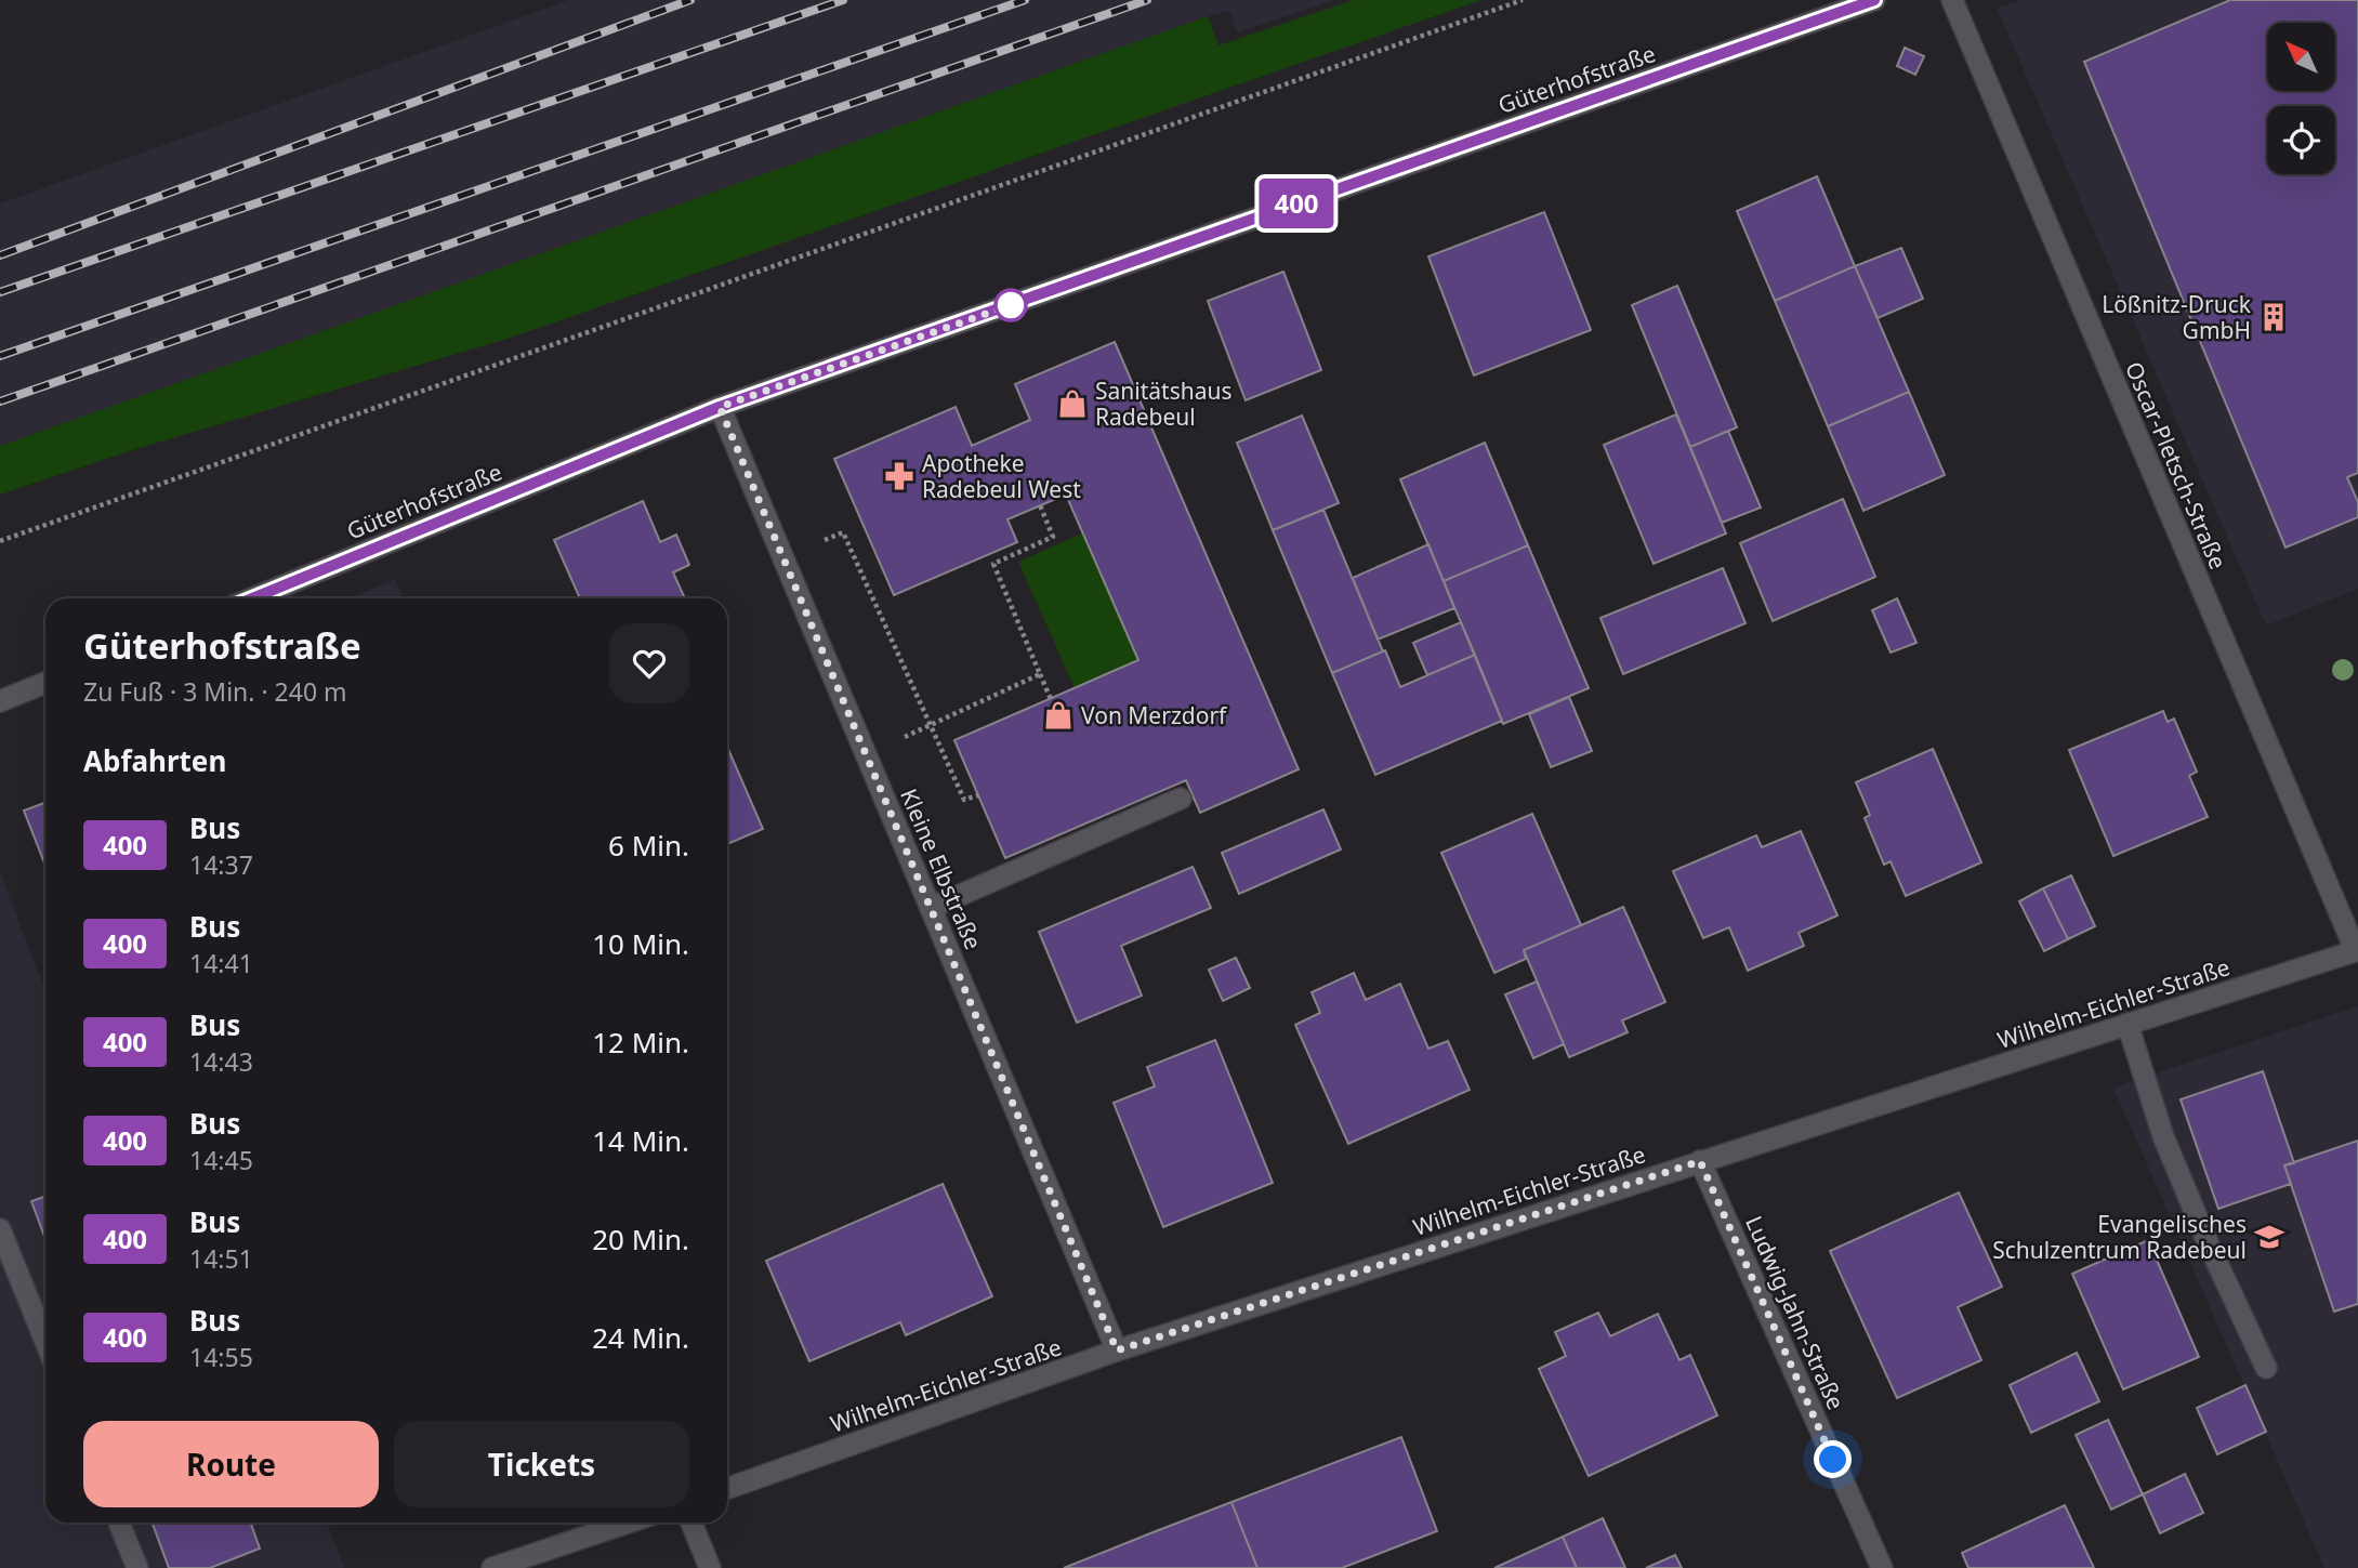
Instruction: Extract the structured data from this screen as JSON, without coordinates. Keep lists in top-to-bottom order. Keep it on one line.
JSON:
{"streets":{"street":["Güterhofstraße","Oscar-Pletsch-Straße","Kleine Elbstraße","Wilhelm-Eichler-Straße","Ludwig-Jahn-Straße"]},"crossings":[["Güterhofstraße","Kleine Elbstraße"],["Oscar-Pletsch-Straße","Wilhelm-Eichler-Straße"],["Kleine Elbstraße","Wilhelm-Eichler-Straße"],["Wilhelm-Eichler-Straße","Ludwig-Jahn-Straße"]],"places":{"building":["Lößnitz-Druck GmbH"],"shop":["Sanitätshaus Radebeul","Von Merzdorf"],"pharmacy":["Apotheke Radebeul West"],"school or university":["Evangelisches Schulzentrum Radebeul"]},"lines":["bus line 400"],"north":"top left","page":{"on_map":"400","heading":[["Güterhofstraße","Zu Fuß · 3 Min. · 240 m"],"Abfahrten"],"list":[{"mark":"400","name":"Bus","note":"14:37","value":"6 Min."},{"mark":"400","name":"Bus","note":"14:41","value":"10 Min."},{"mark":"400","name":"Bus","note":"14:43","value":"12 Min."},{"mark":"400","name":"Bus","note":"14:45","value":"14 Min."},{"mark":"400","name":"Bus","note":"14:51","value":"20 Min."},{"mark":"400","name":"Bus","note":"14:55","value":"24 Min."}],"buttons":["Route","Tickets"]}}
